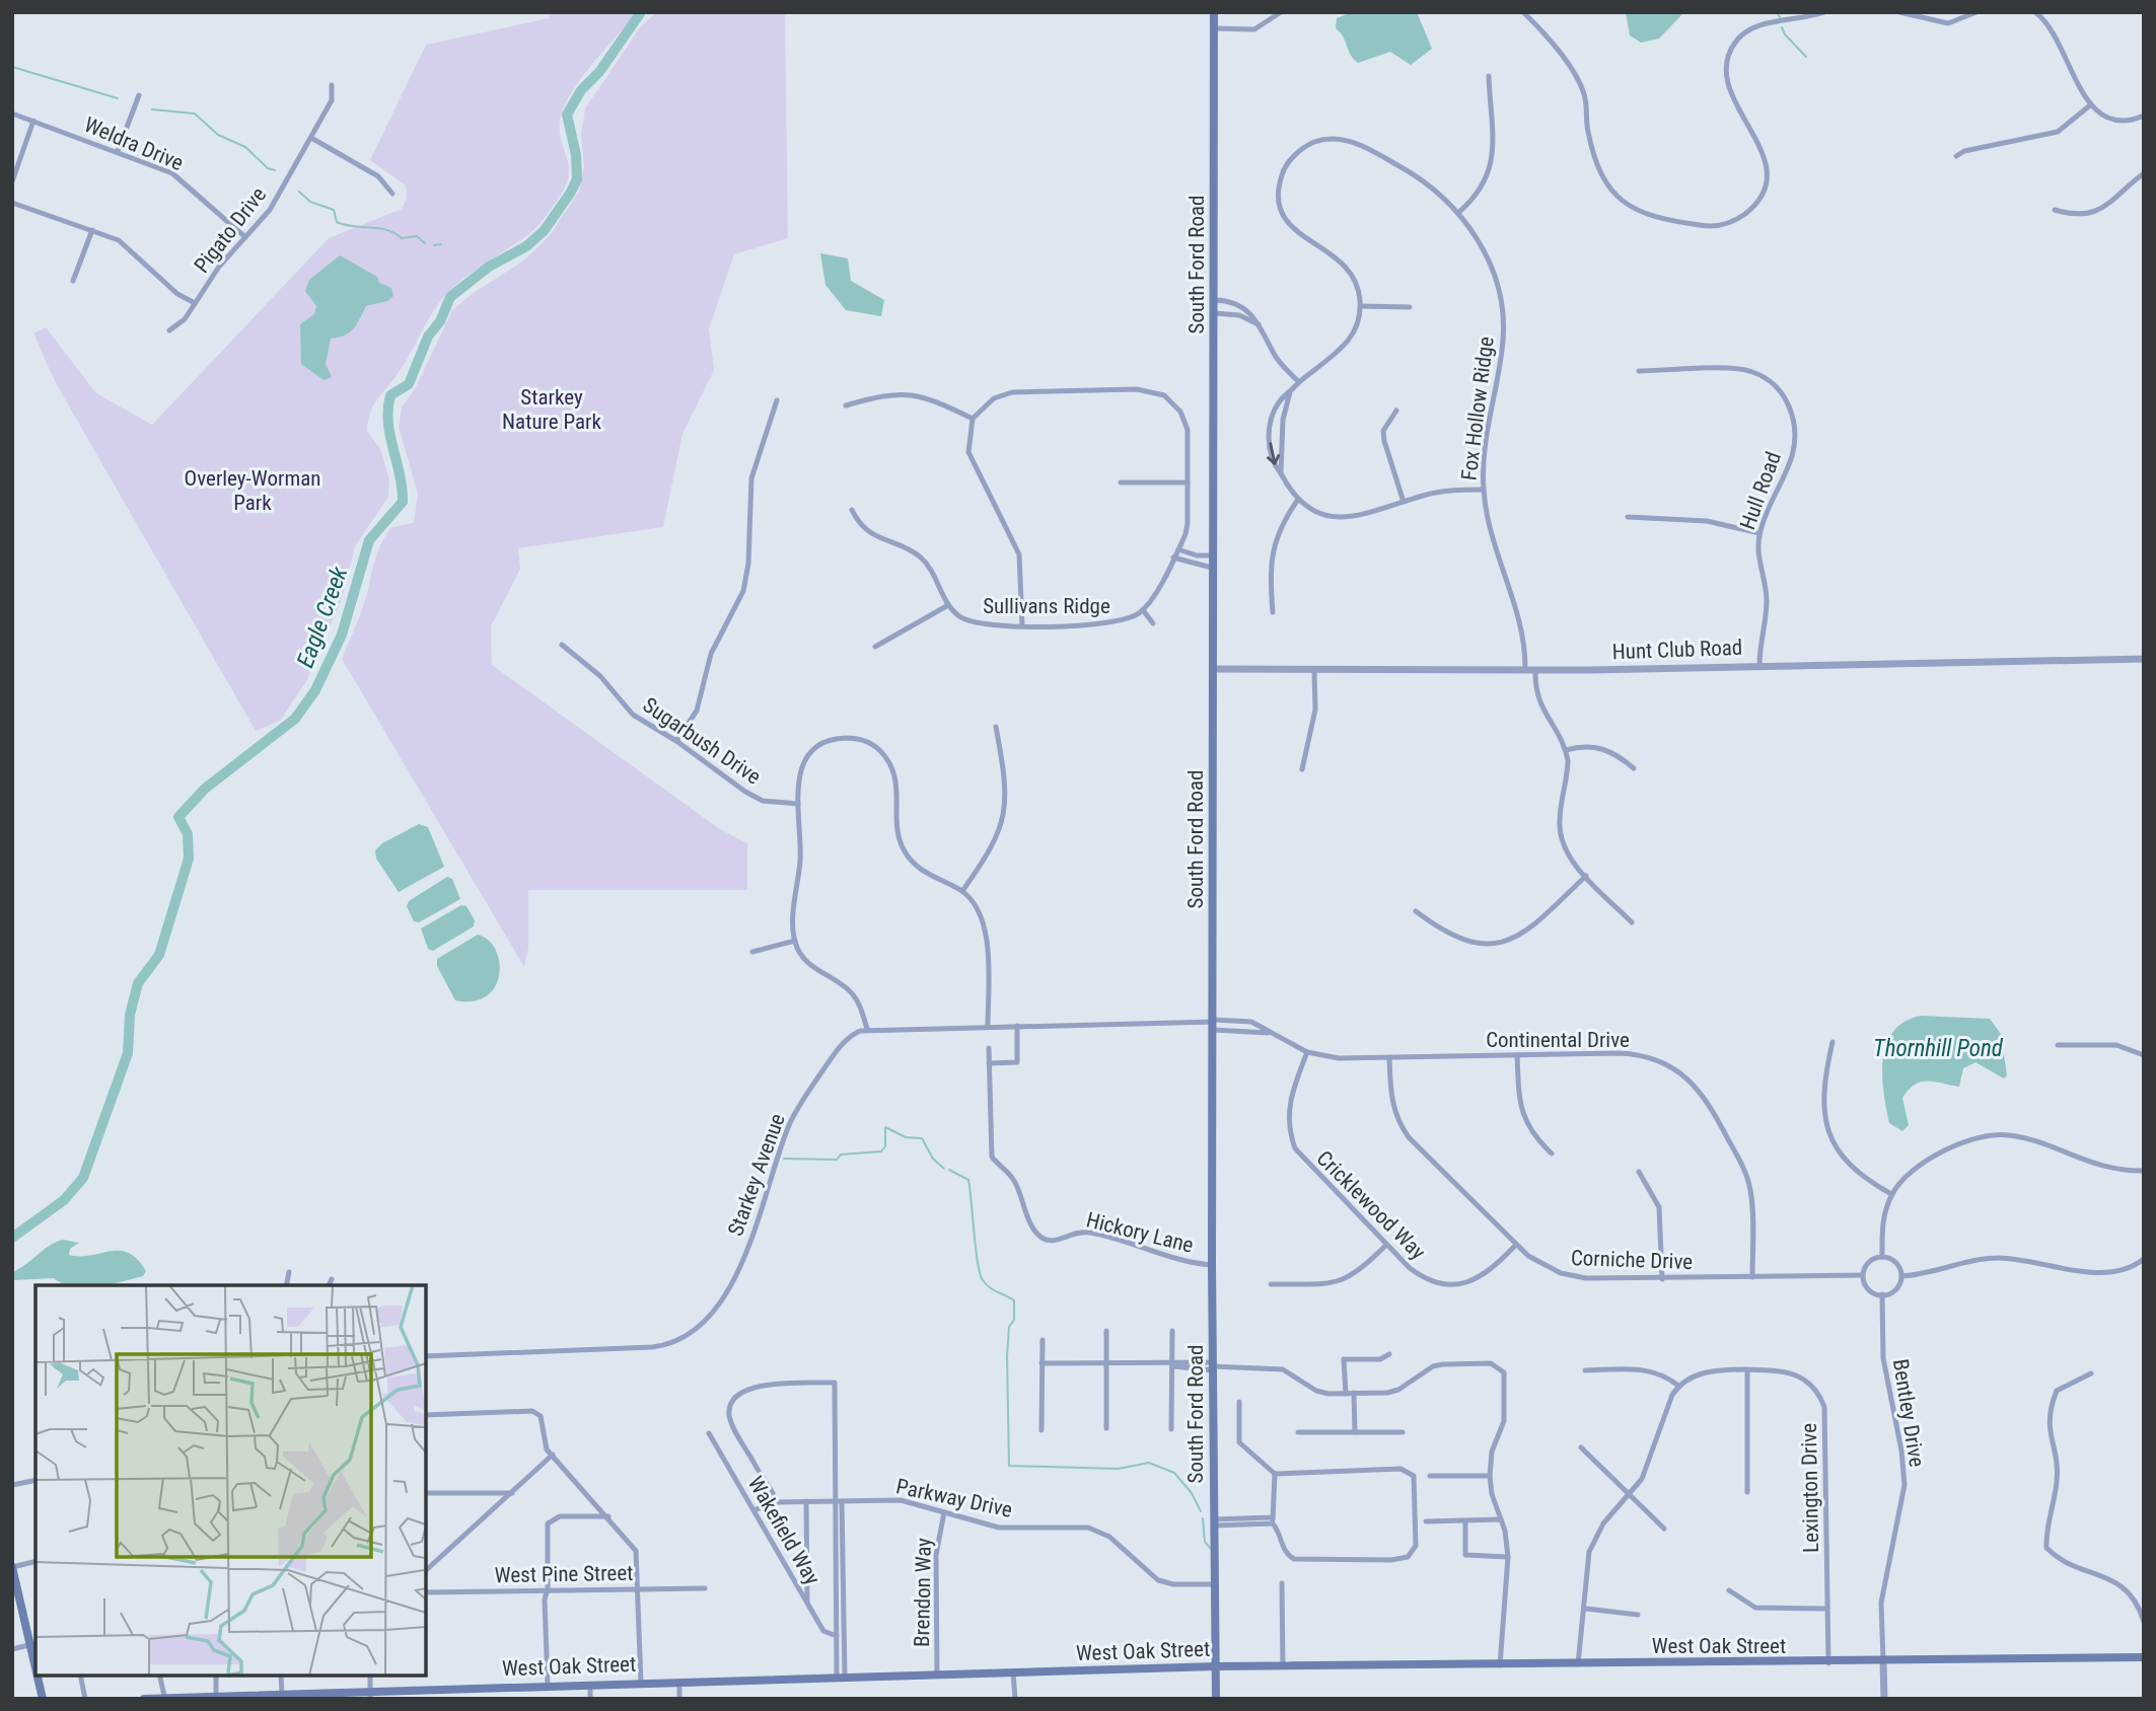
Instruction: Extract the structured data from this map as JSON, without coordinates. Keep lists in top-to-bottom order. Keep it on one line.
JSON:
{"streets":{"main road":["South Ford Road","West Oak Street"],"street":["Weldra Drive","Pigato Drive","Fox Hollow Ridge","Hull Road","Sullivans Ridge","Hunt Club Road","Sugarbush Drive","Continental Drive","Starkey Avenue","Cricklewood Way","Hickory Lane","Corniche Drive","Bentley Drive","Lexington Drive","Parkway Drive","Wakefield Way","West Pine Street","Brendon Way"]},"crossings":[["Weldra Drive","Pigato Drive"],["South Ford Road","Hunt Club Road"],["South Ford Road","Continental Drive"],["South Ford Road","Hickory Lane"],["South Ford Road","Parkway Drive"],["South Ford Road","West Oak Street"],["Fox Hollow Ridge","Hunt Club Road"],["Hull Road","Hunt Club Road"],["Continental Drive","Cricklewood Way"],["Continental Drive","Corniche Drive"],["Cricklewood Way","Corniche Drive"],["Corniche Drive","Bentley Drive"],["Bentley Drive","West Oak Street"],["Lexington Drive","West Oak Street"],["Parkway Drive","Wakefield Way"],["Parkway Drive","Brendon Way"],["Brendon Way","West Oak Street"]],"water":["Eagle Creek","Thornhill Pond"],"parks":["Starkey Nature Park","Overley-Worman Park"]}
